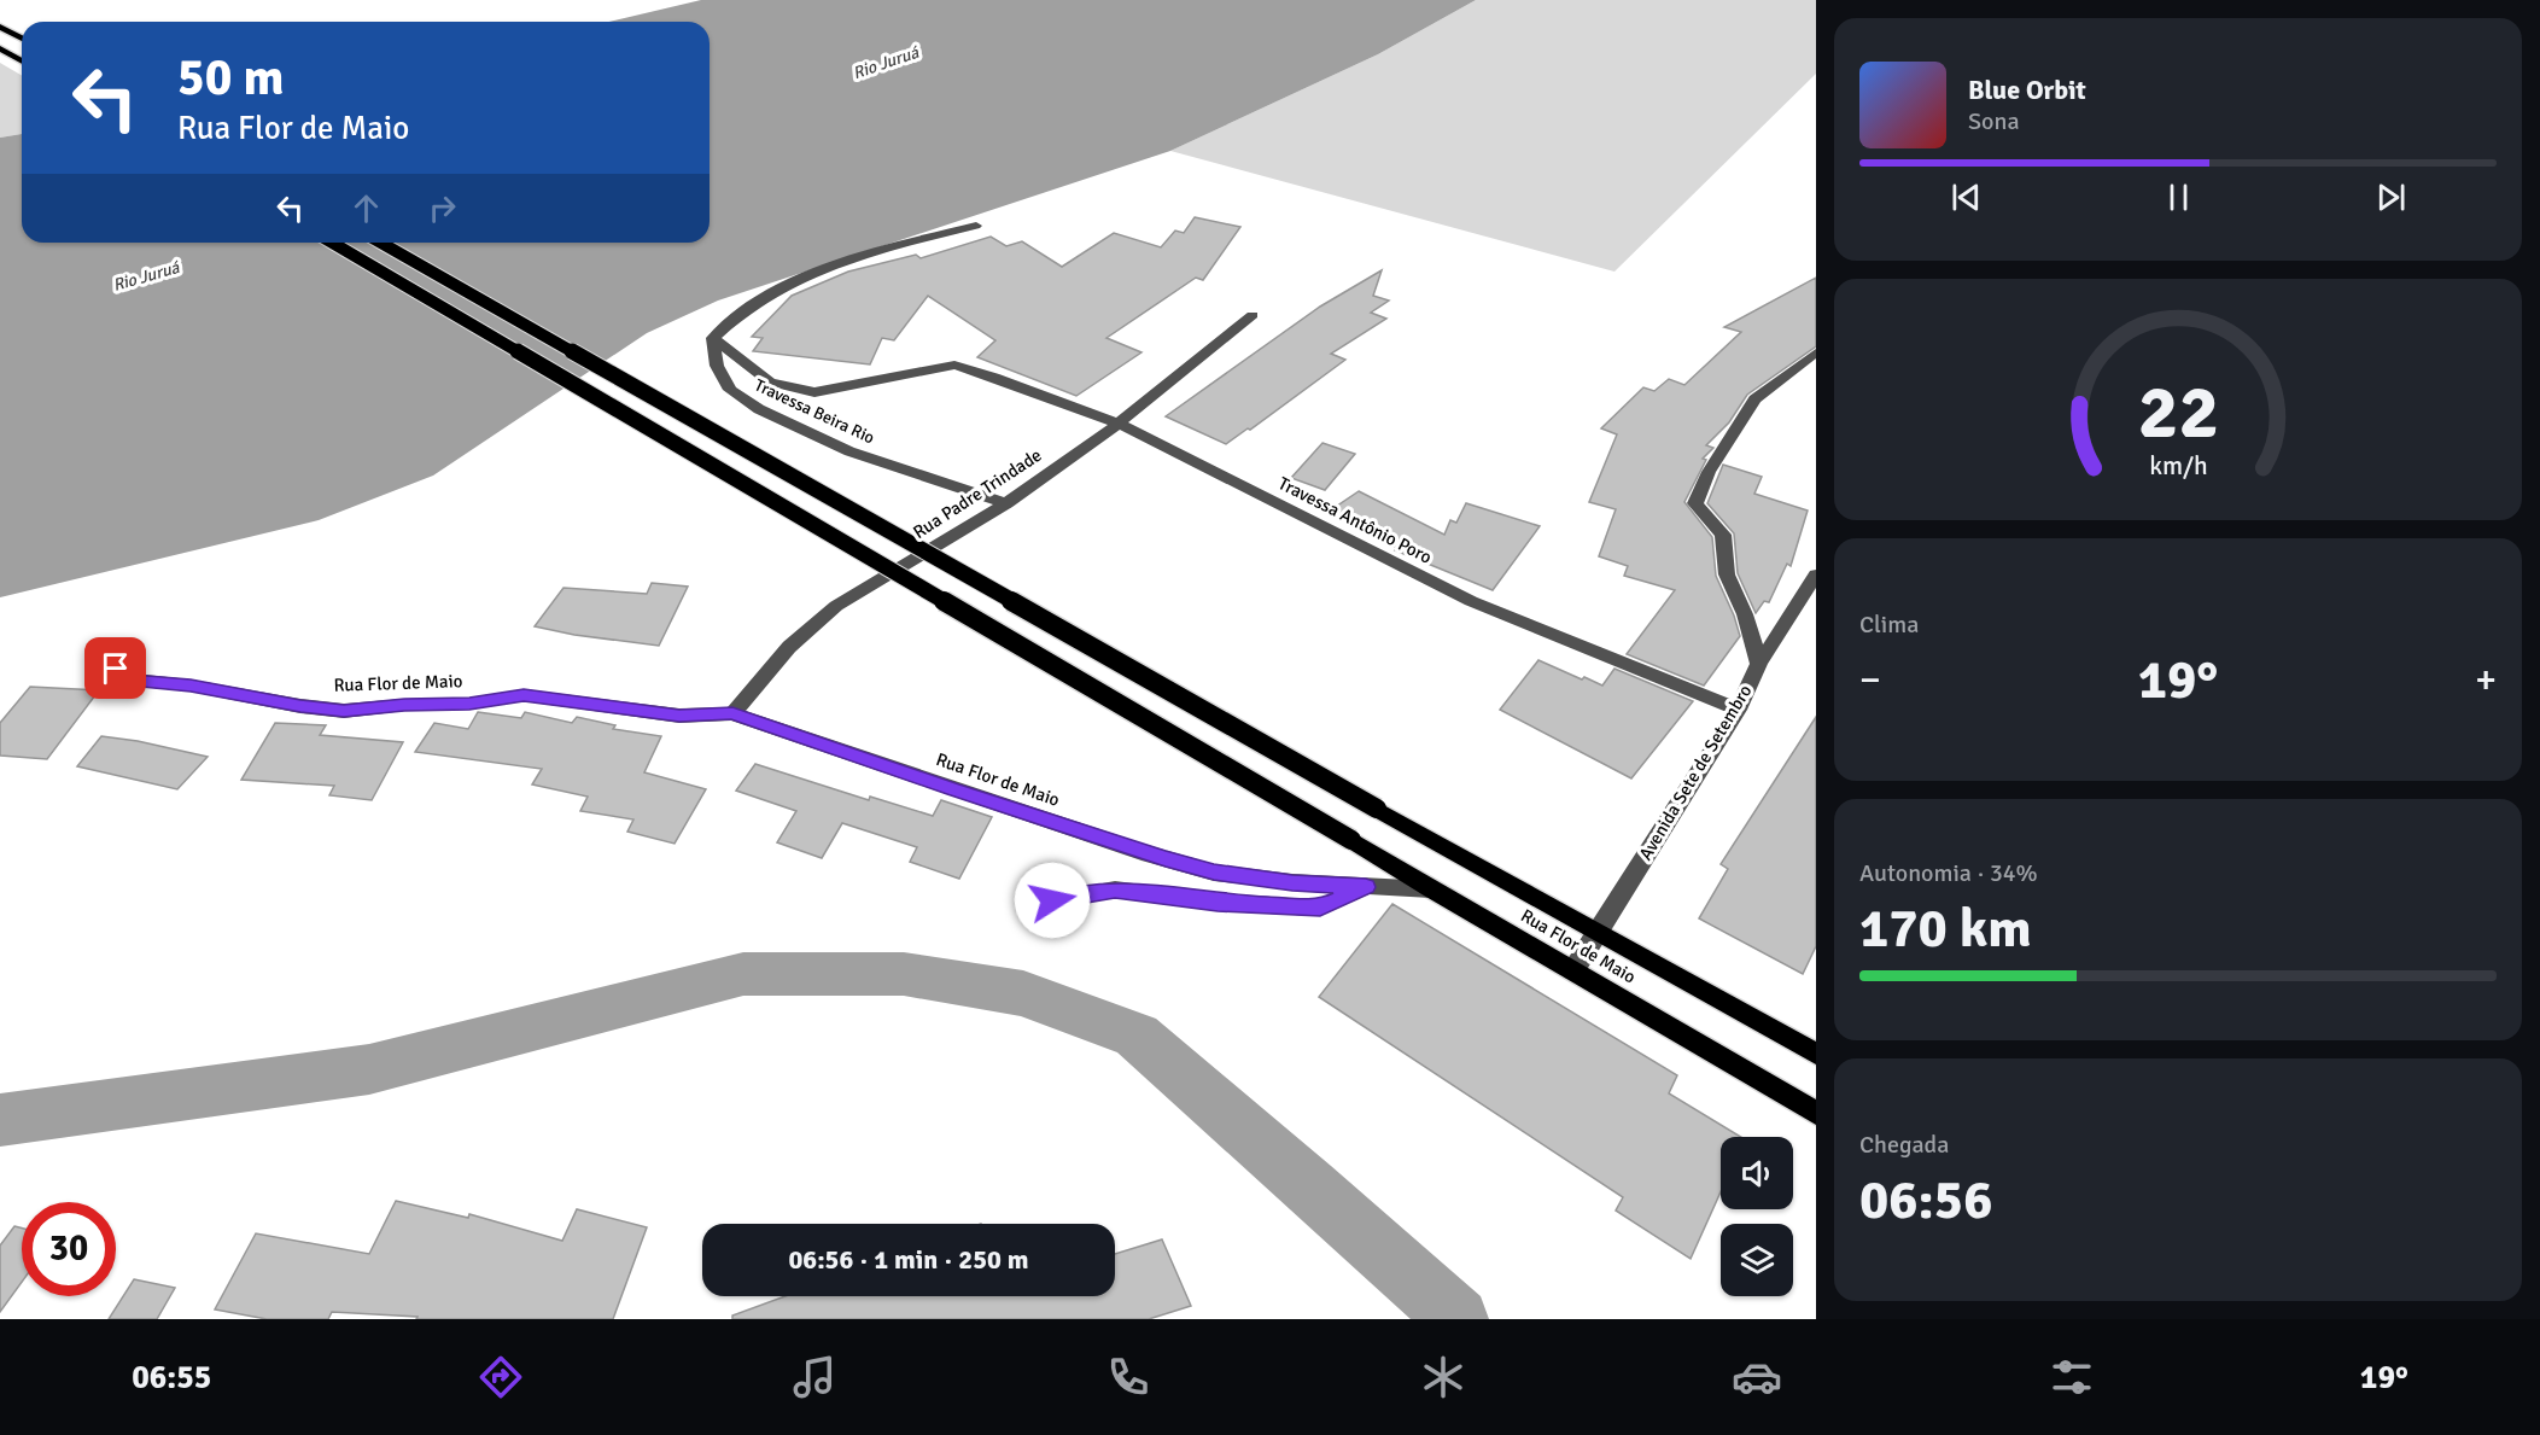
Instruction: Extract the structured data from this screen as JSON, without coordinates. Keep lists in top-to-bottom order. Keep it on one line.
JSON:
{"streets":{"main road":["Rua Flor de Maio"],"street":["Travessa Beira Rio","Rua Padre Trindade","Travessa Antônio Poro","Avenida Sete de Setembro"]},"crossings":[["Travessa Beira Rio","Rua Padre Trindade"],["Travessa Beira Rio","Travessa Antônio Poro"],["Rua Padre Trindade","Travessa Antônio Poro"],["Rua Padre Trindade","Rua Flor de Maio"],["Travessa Antônio Poro","Avenida Sete de Setembro"],["Rua Flor de Maio","Avenida Sete de Setembro"]],"water":["Rio Juruá"],"page":{"turn":["50 m","Rua Flor de Maio"],"song":["Blue Orbit","Sona"],"tile":["Clima",["Autonomia · 34%","170 km"],["Chegada","06:56"]],"heat":["−","19°","+"],"limit":"30","trip":"06:56 · 1 min · 250 m","tabs":["06:55","19°"],"gauge":["22","km/h"]}}
